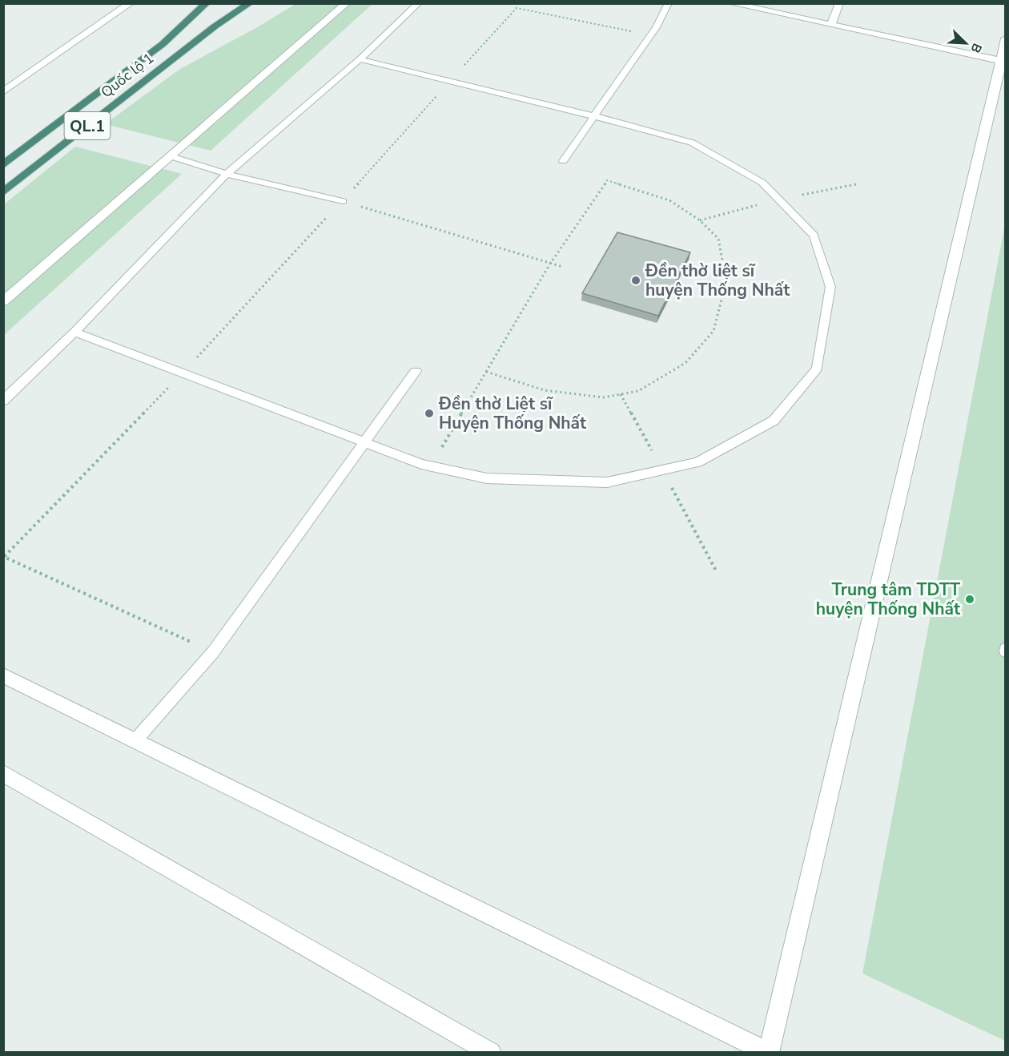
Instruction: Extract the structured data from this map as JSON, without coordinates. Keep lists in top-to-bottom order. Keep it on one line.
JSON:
{"streets":{"highway":["Quốc lộ 1","QL.1"]},"crossings":[["Quốc lộ 1","QL.1"]],"places":["Đền thờ liệt sĩ huyện Thống Nhất","Đền thờ Liệt sĩ Huyện Thống Nhất","Trung tâm TDTT huyện Thống Nhất"],"north":"bottom right"}
